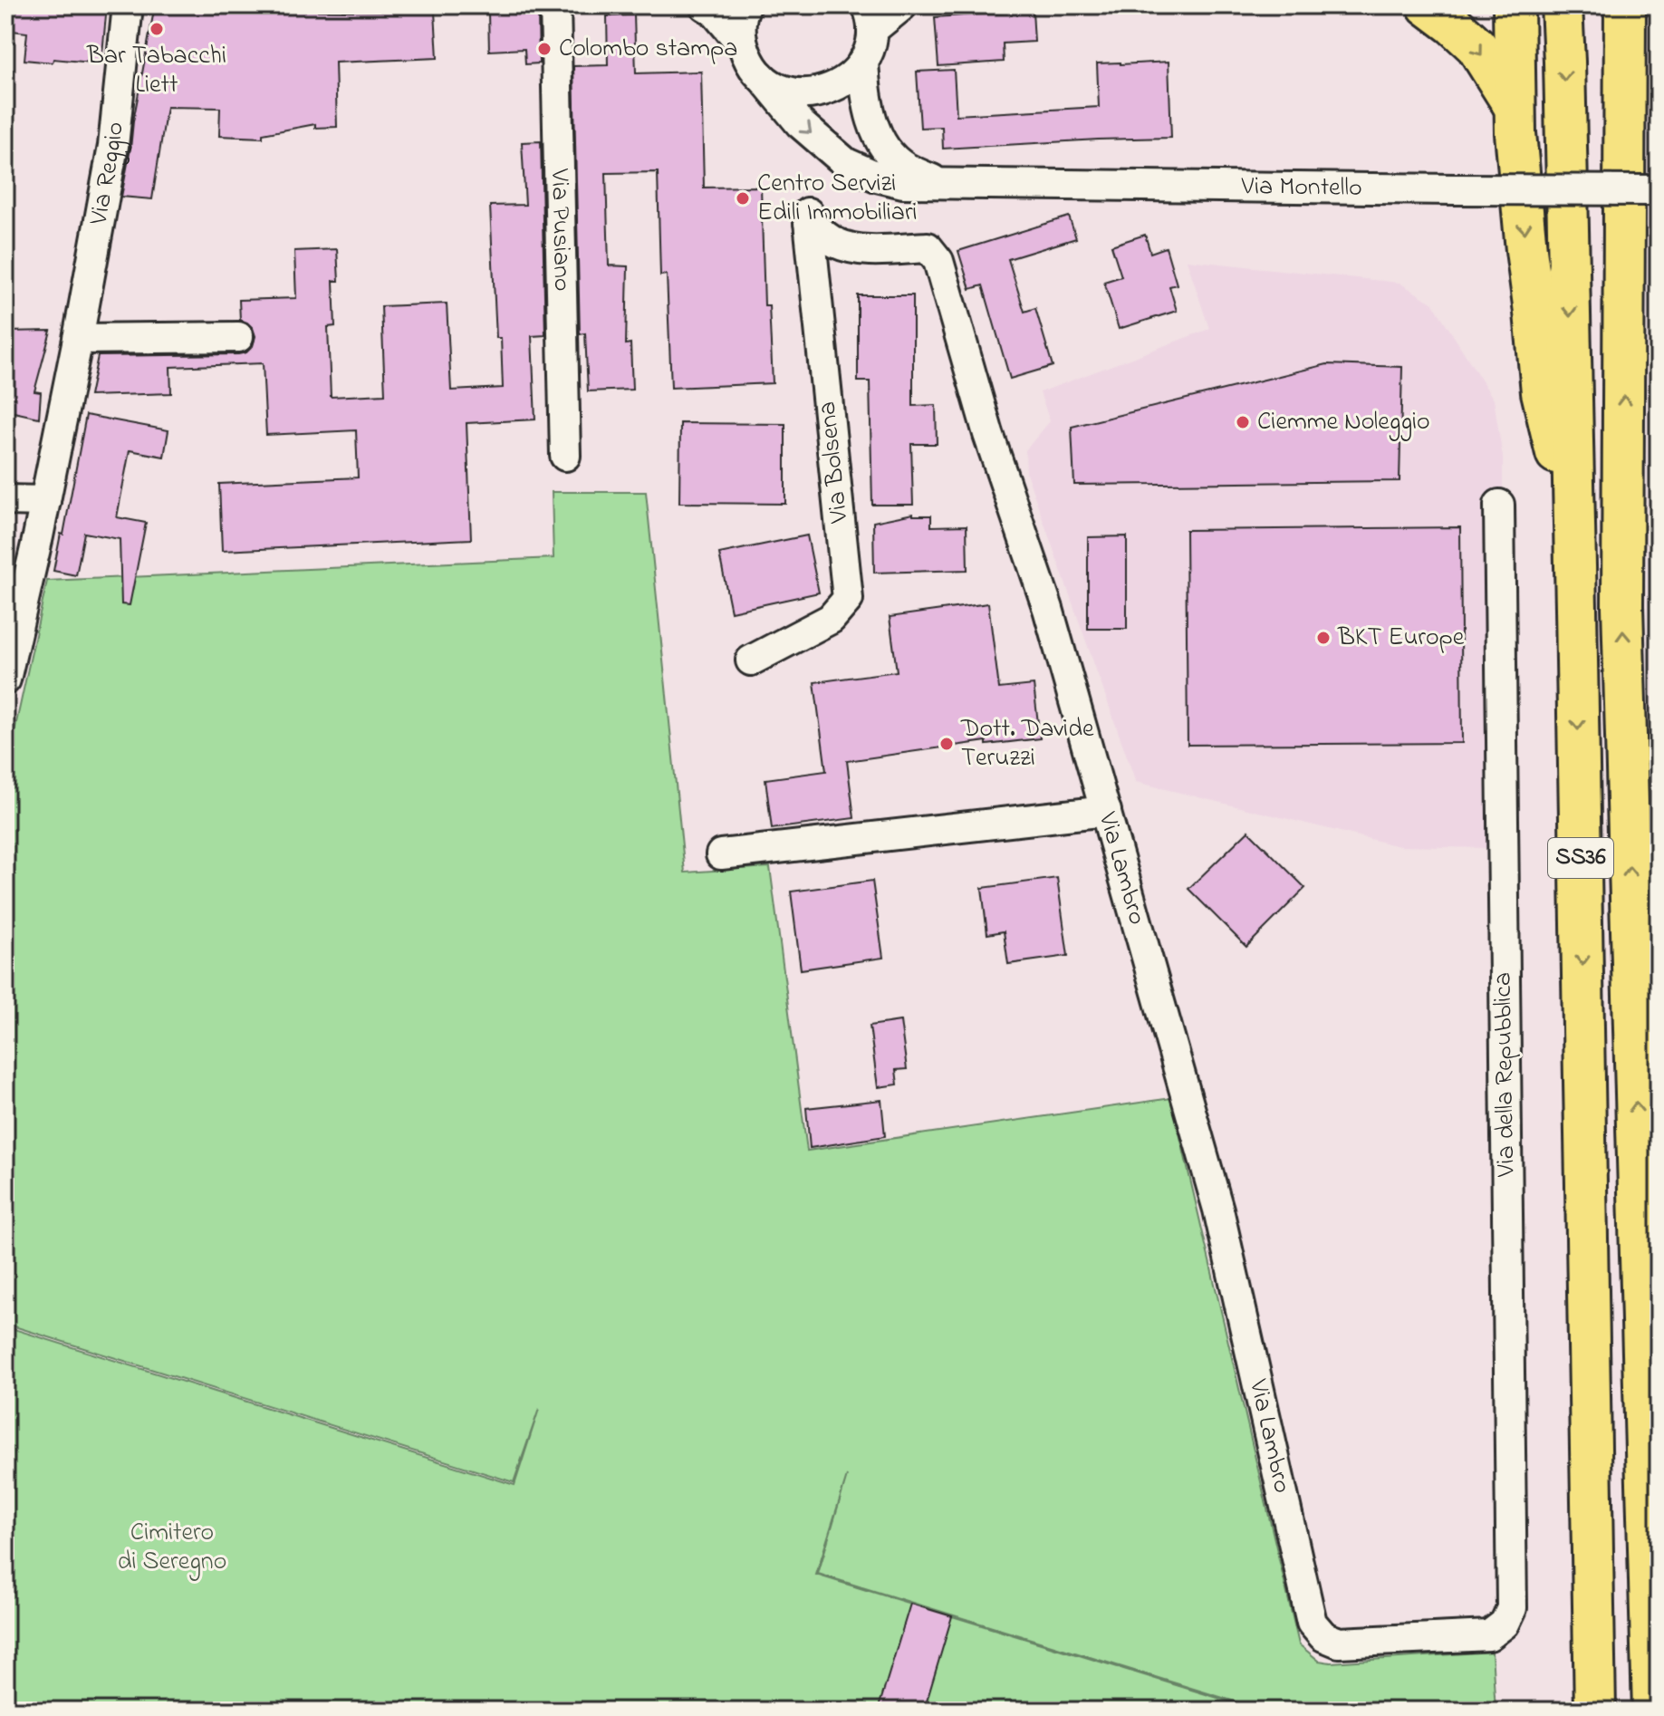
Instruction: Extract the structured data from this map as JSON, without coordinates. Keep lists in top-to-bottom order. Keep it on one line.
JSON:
{"streets":{"highway":["SS36"],"street":["Via Reggio","Via Montello","Via Pusiano","Via Bolsena","Via Lambro","Via della Repubblica"]},"crossings":[["Via Bolsena","Via Lambro"],["Via Lambro","Via della Repubblica"]],"parks":["Cimitero di Seregno"],"places":["Bar Tabacchi Liett","Colombo stampa","Centro Servizi Edili Immobiliari","Ciemme Noleggio","BKT Europe","Dott. Davide Teruzzi"]}
